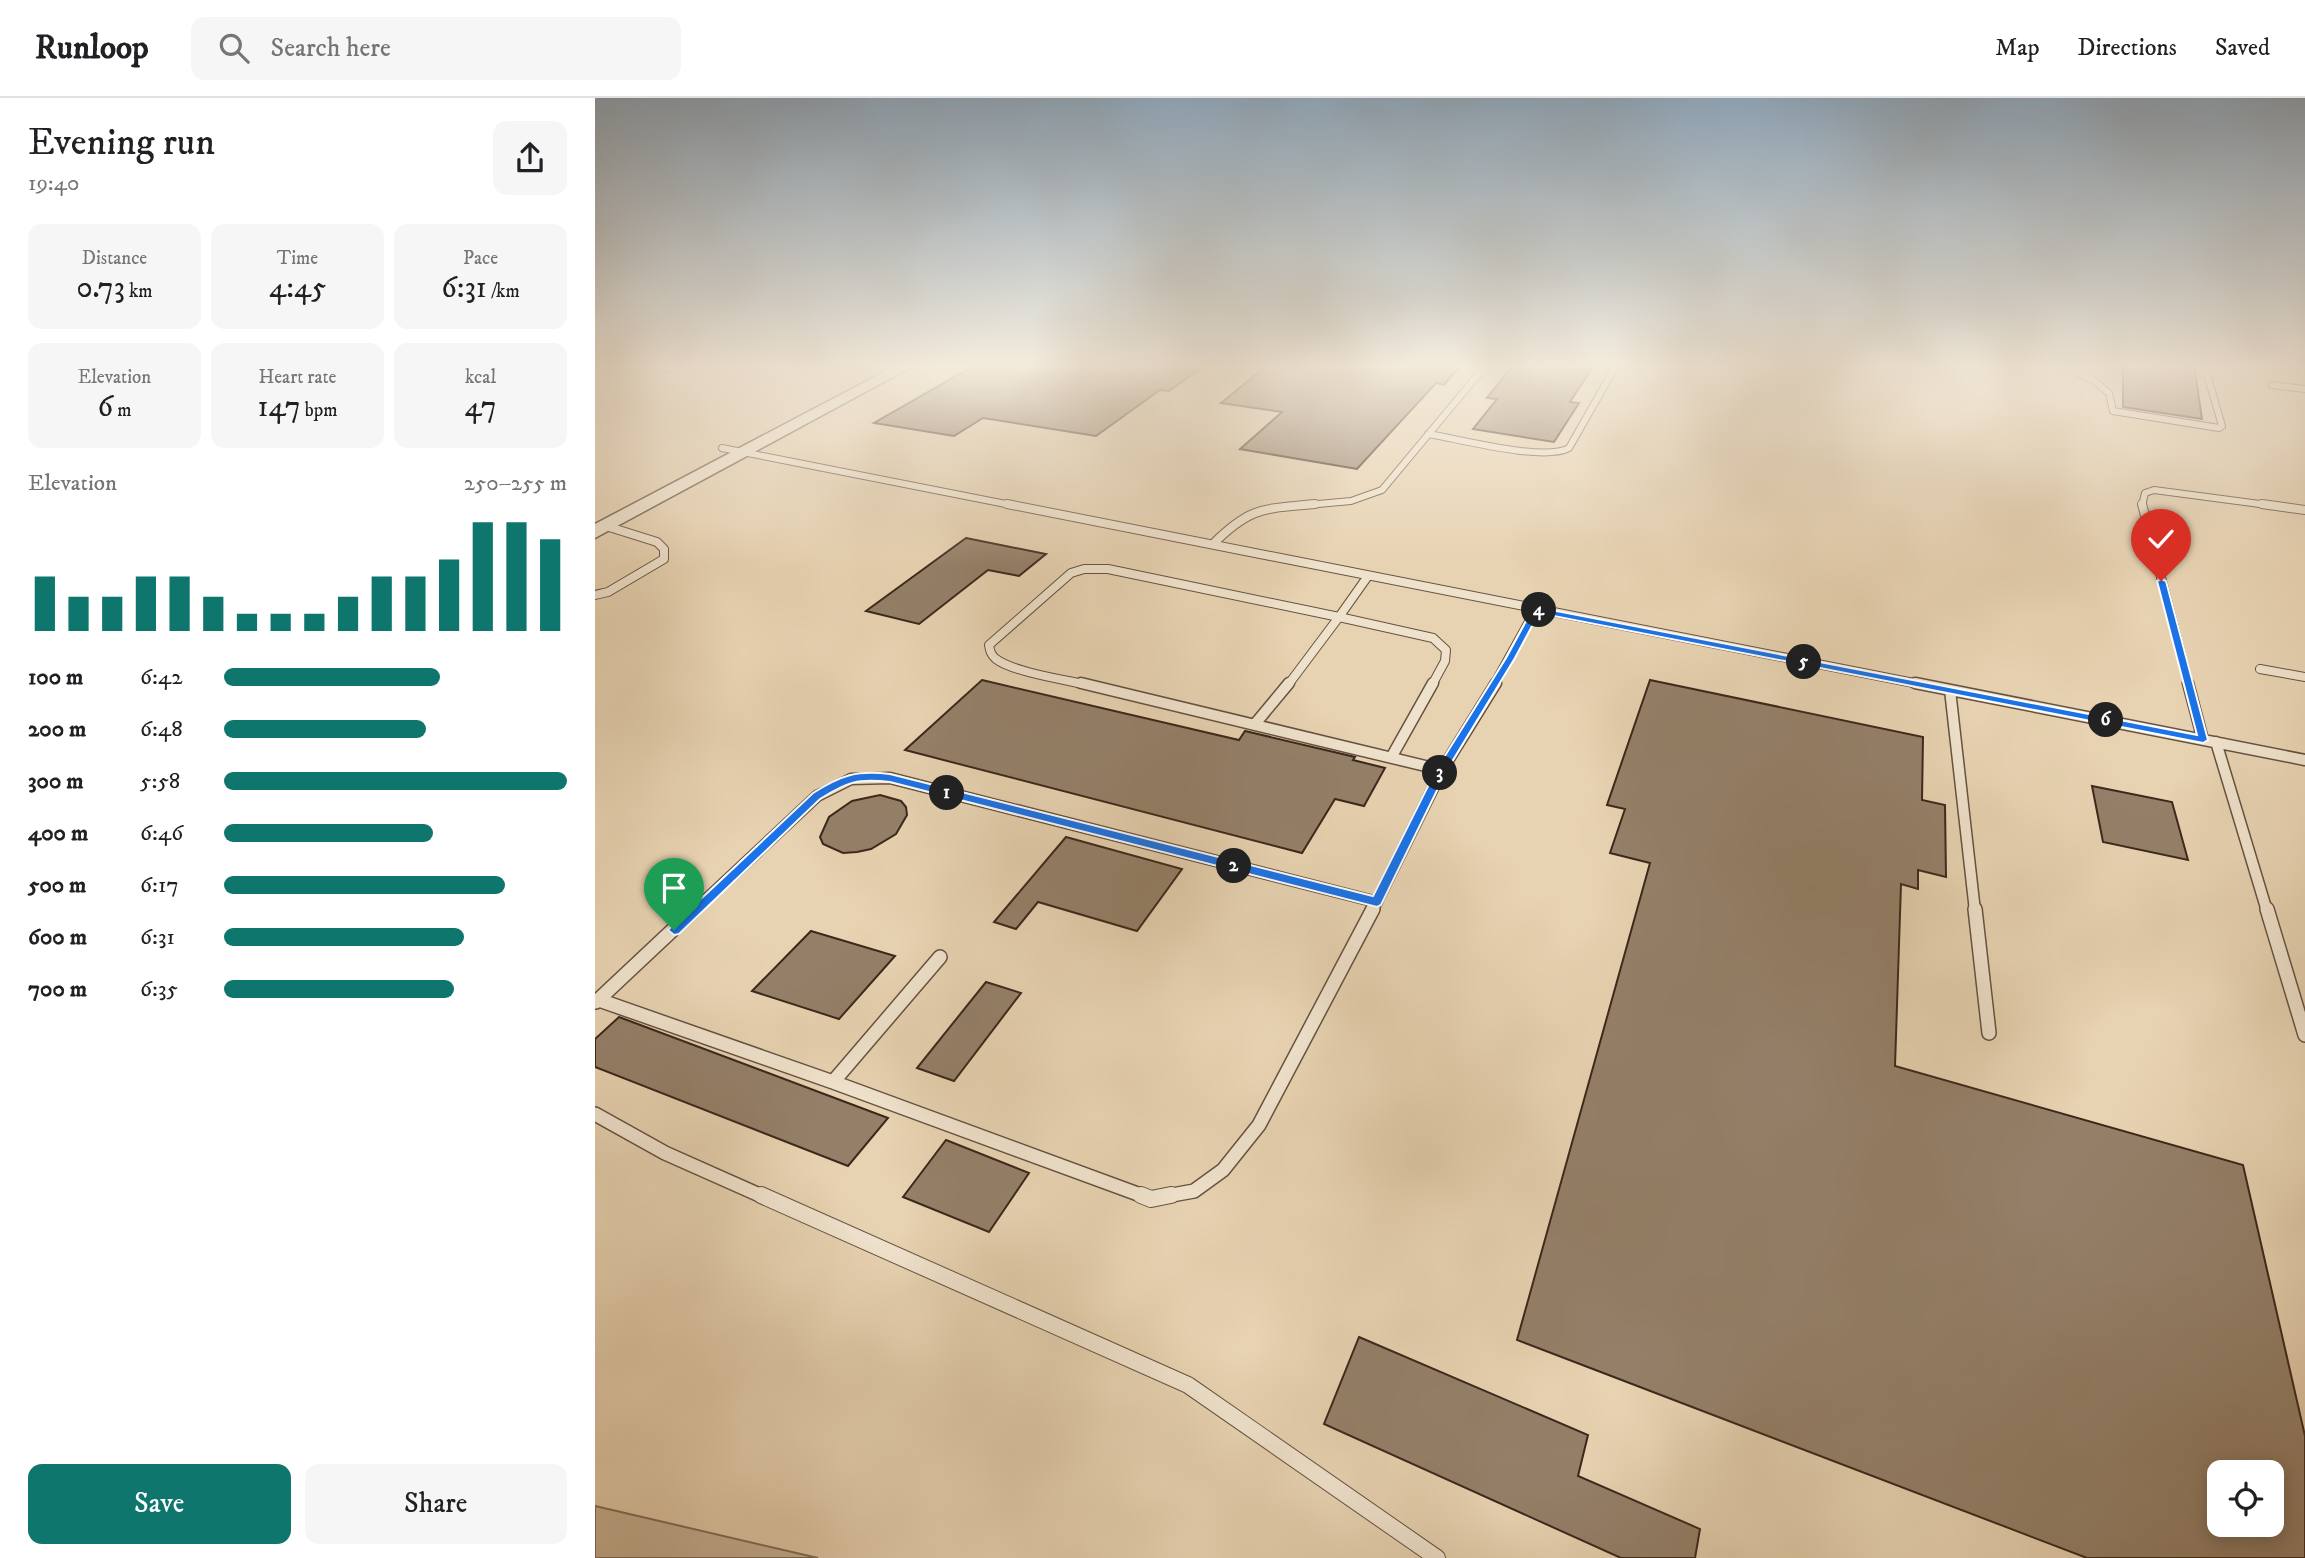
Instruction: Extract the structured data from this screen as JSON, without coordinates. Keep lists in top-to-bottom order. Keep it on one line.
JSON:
{"page":{"header":"Runloop","search":"Search here","nav":["Map","Directions","Saved"],"heading":["Evening run","19:40"],"stats":[["Distance","0.73 km"],["Time","4:45"],["Pace","6:31 /km"],["Elevation","6 m"],["Heart rate","147 bpm"],["kcal","47"]],"chart":["Elevation","250–255 m"],"pins":["4","5","6","3","1","2"],"list":[{"name":"100 m","note":"6:42"},{"name":"200 m","note":"6:48"},{"name":"300 m","note":"5:58"},{"name":"400 m","note":"6:46"},{"name":"500 m","note":"6:17"},{"name":"600 m","note":"6:31"},{"name":"700 m","note":"6:35"}],"buttons":["Save","Share"]}}
